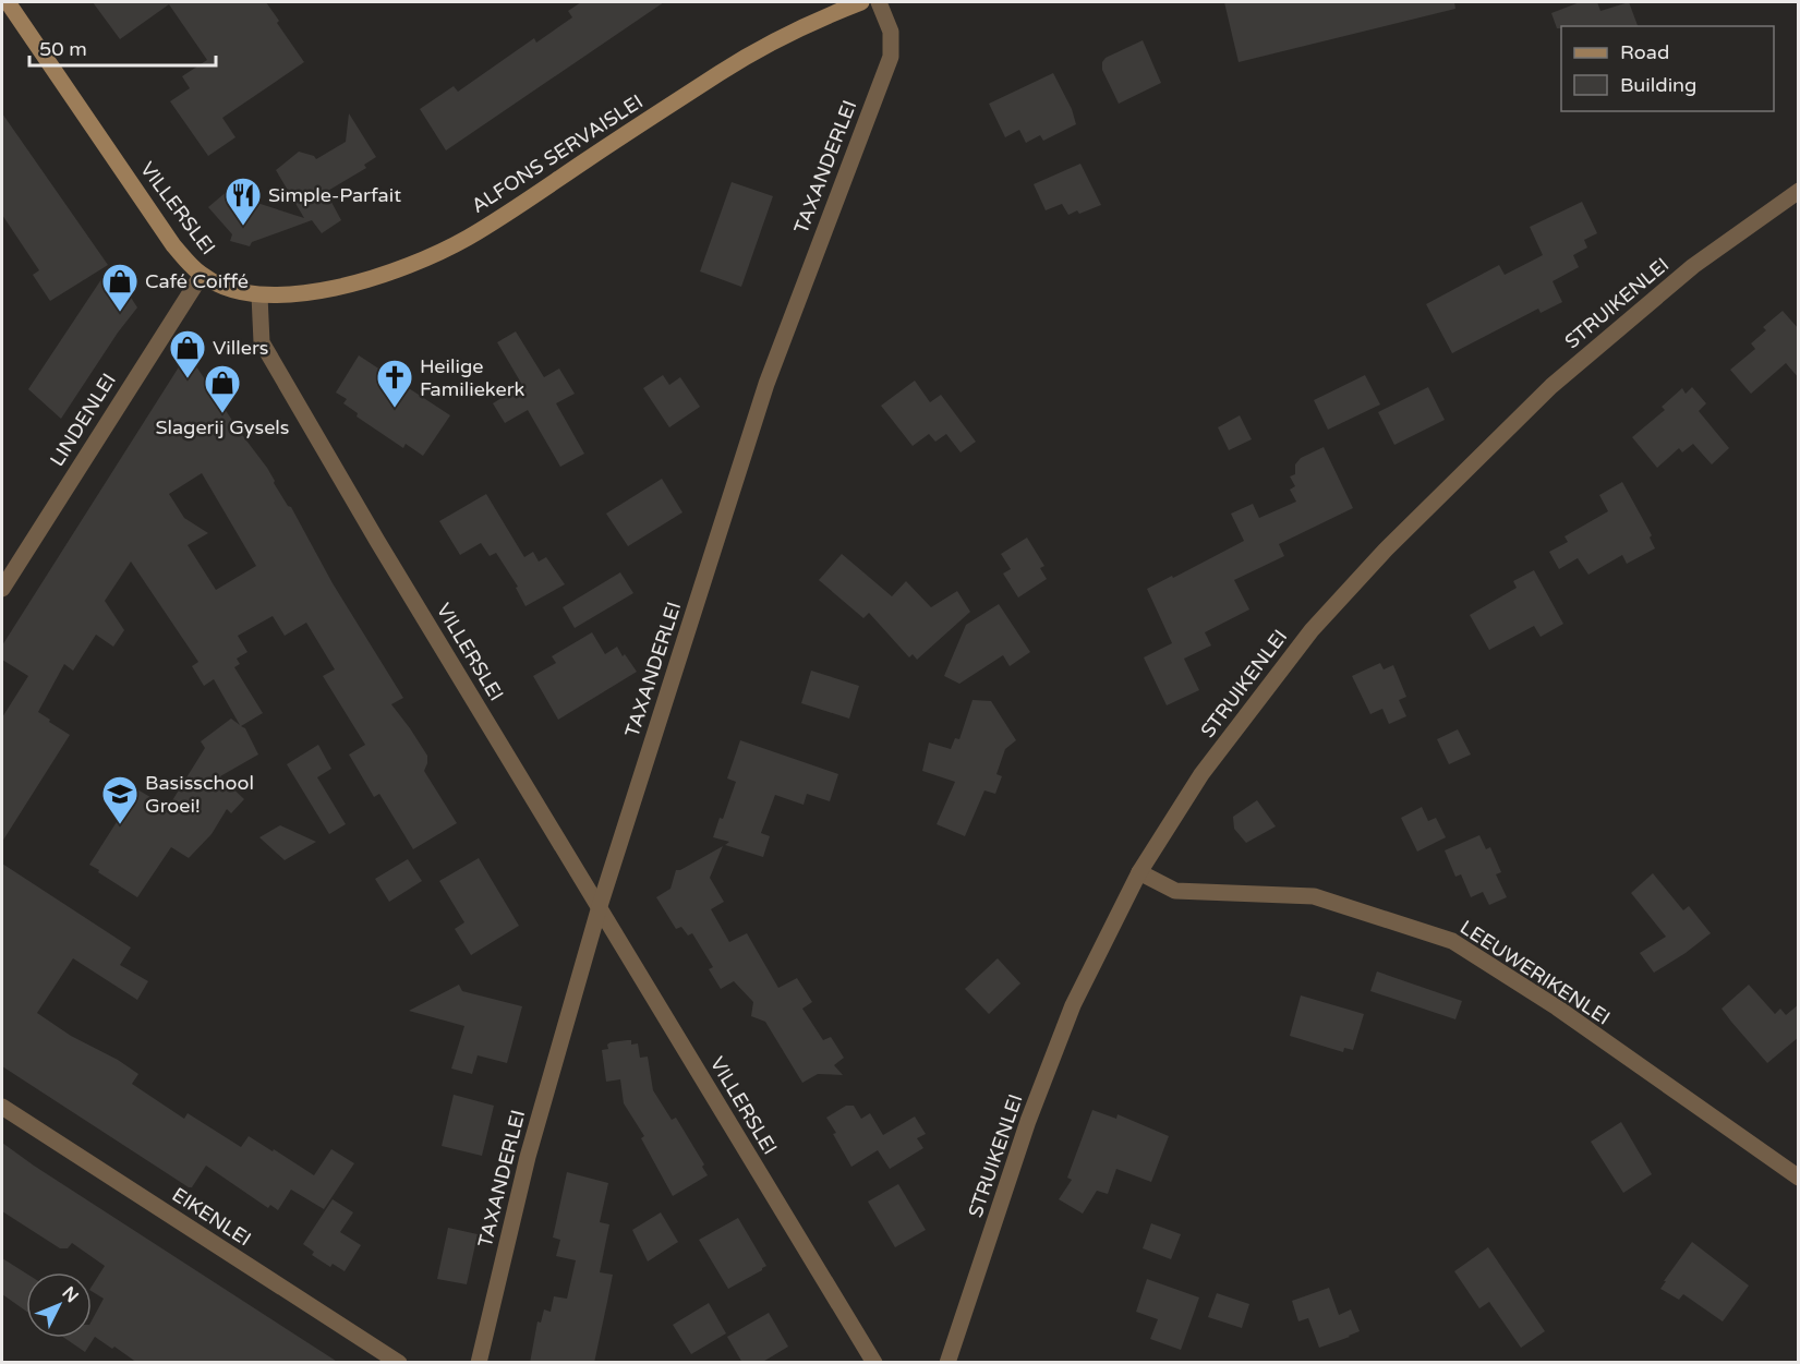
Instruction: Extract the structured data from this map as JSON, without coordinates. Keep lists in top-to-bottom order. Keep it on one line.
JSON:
{"streets":{"street":["ALFONS SERVAISLEI","TAXANDERLEI","VILLERSLEI","STRUIKENLEI","LINDENLEI","LEEUWERIKENLEI","EIKENLEI"]},"crossings":[["ALFONS SERVAISLEI","VILLERSLEI"],["TAXANDERLEI","VILLERSLEI"],["VILLERSLEI","LINDENLEI"],["STRUIKENLEI","LEEUWERIKENLEI"]],"places":{"restaurant":["Simple-Parfait"],"shop":["Café Coiffé","Villers","Slagerij Gysels"],"church":["Heilige Familiekerk"],"school or university":["Basisschool Groei!"]},"legend":["Road","Building"],"scale_bar":"50 m","north":"top right"}
